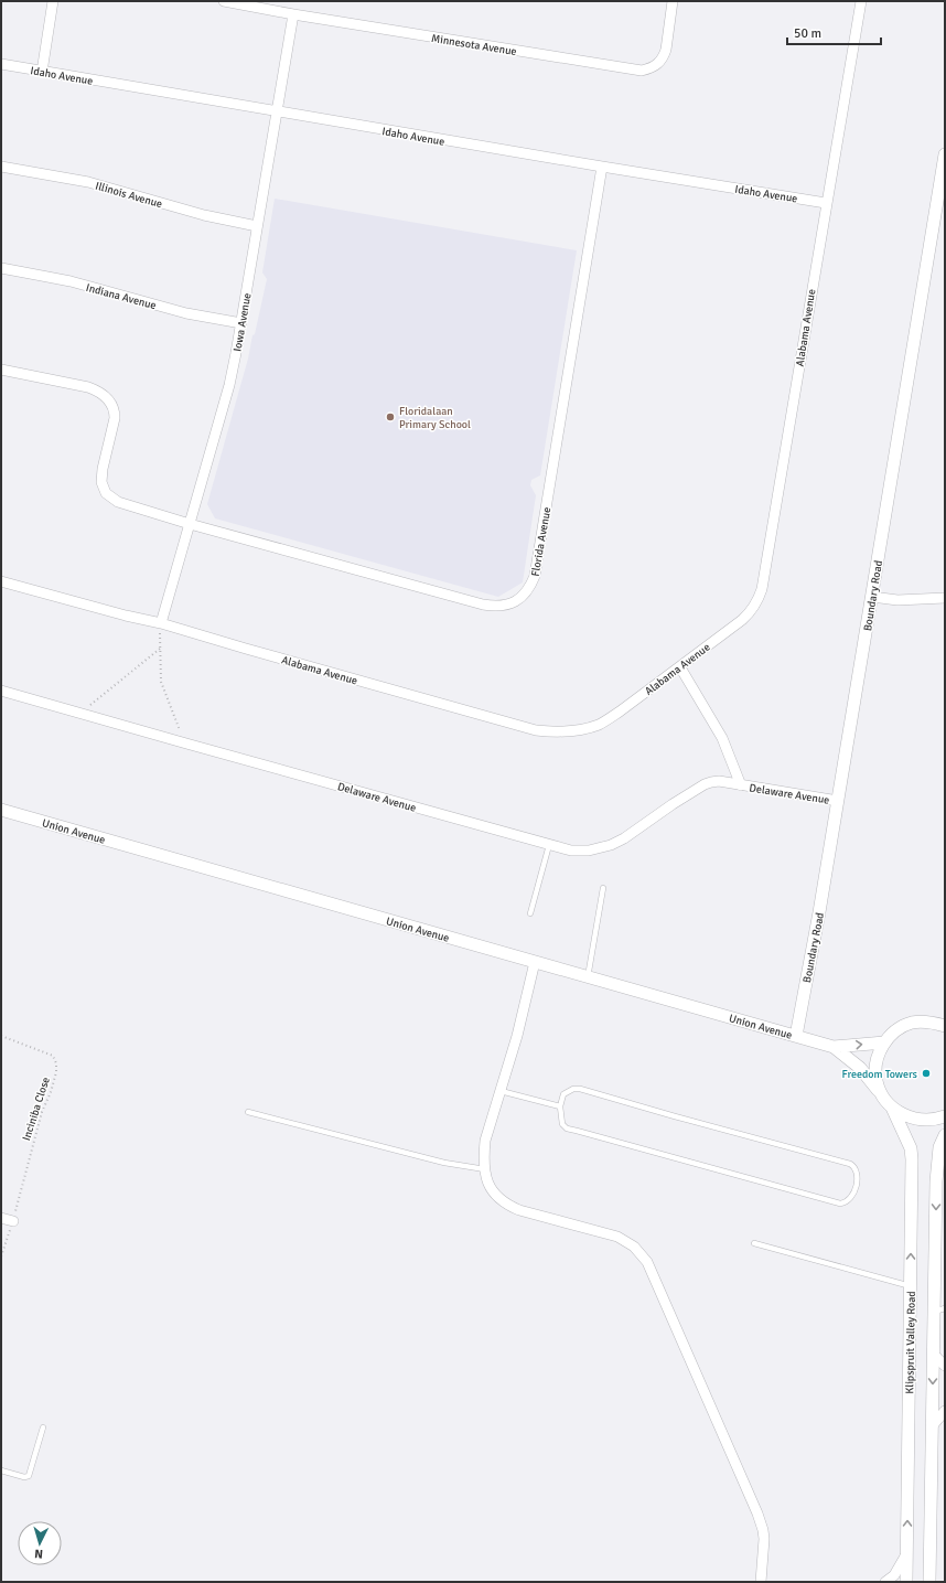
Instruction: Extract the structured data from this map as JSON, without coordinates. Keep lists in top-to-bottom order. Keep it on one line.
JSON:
{"streets":{"street":["Minnesota Avenue","Idaho Avenue","Illinois Avenue","Indiana Avenue","Iowa Avenue","Alabama Avenue","Florida Avenue","Boundary Road","Delaware Avenue","Union Avenue","Klipspruit Valley Road"],"path":["Inciniba Close"]},"crossings":[["Minnesota Avenue","Iowa Avenue"],["Idaho Avenue","Iowa Avenue"],["Idaho Avenue","Alabama Avenue"],["Idaho Avenue","Florida Avenue"],["Illinois Avenue","Iowa Avenue"],["Indiana Avenue","Iowa Avenue"],["Iowa Avenue","Alabama Avenue"],["Iowa Avenue","Florida Avenue"],["Alabama Avenue","Delaware Avenue"],["Boundary Road","Delaware Avenue"],["Boundary Road","Union Avenue"],["Union Avenue","Klipspruit Valley Road"]],"places":["Floridalaan Primary School","Freedom Towers"],"scale_bar":"50 m","north":"bottom"}
